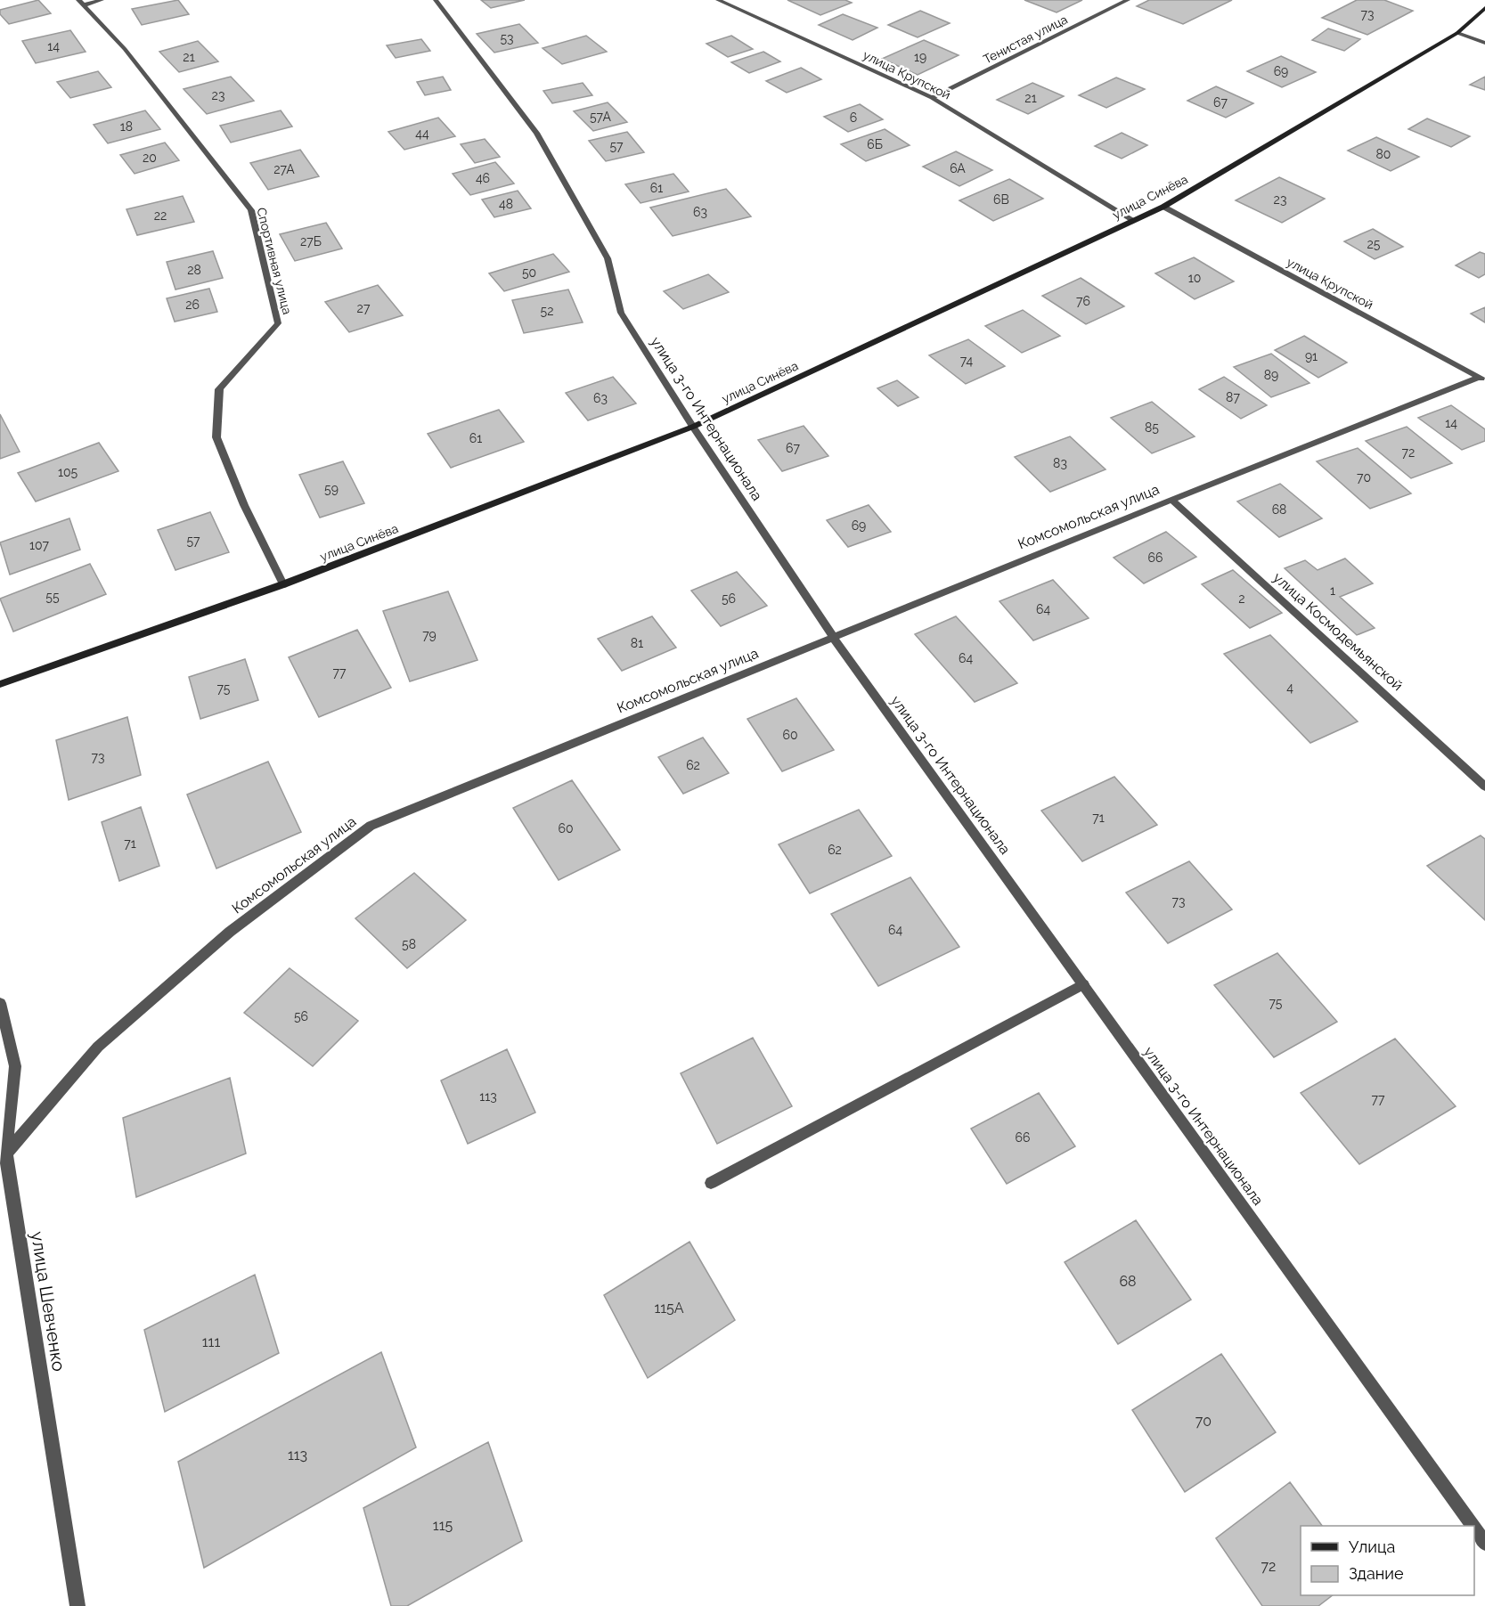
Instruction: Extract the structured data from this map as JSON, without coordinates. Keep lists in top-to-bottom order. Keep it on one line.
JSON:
{"streets":{"main road":["улица Синёва"],"street":["Тенистая улица","улица Крупской","Спортивная улица","улица 3-го Интернационала","Комсомольская улица","улица Космодемьянской","улица Шевченко"]},"crossings":[["Тенистая улица","улица Крупской"],["улица Крупской","улица Синёва"],["улица Крупской","Комсомольская улица"],["улица Синёва","Спортивная улица"],["улица Синёва","улица 3-го Интернационала"],["улица 3-го Интернационала","Комсомольская улица"],["Комсомольская улица","улица Космодемьянской"],["Комсомольская улица","улица Шевченко"]],"house_numbers":["73","53","14","21","19","69","23","21","67","57А","6","18","44","6Б","57","80","20","6А","27А","46","61","6В","23","48","63","22","27Б","25","28","50","10","76","26","27","52","91","74","89","87","63","14","85","61","67","72","83","105","70","59","68","69","57","107","66","1","55","56","2","64","79","81","64","77","4","75","60","73","62","71","60","71","62","73","64","58","75","56","113","77","66","68","115А","111","70","113","115","72"],"legend":["Улица","Здание"]}
